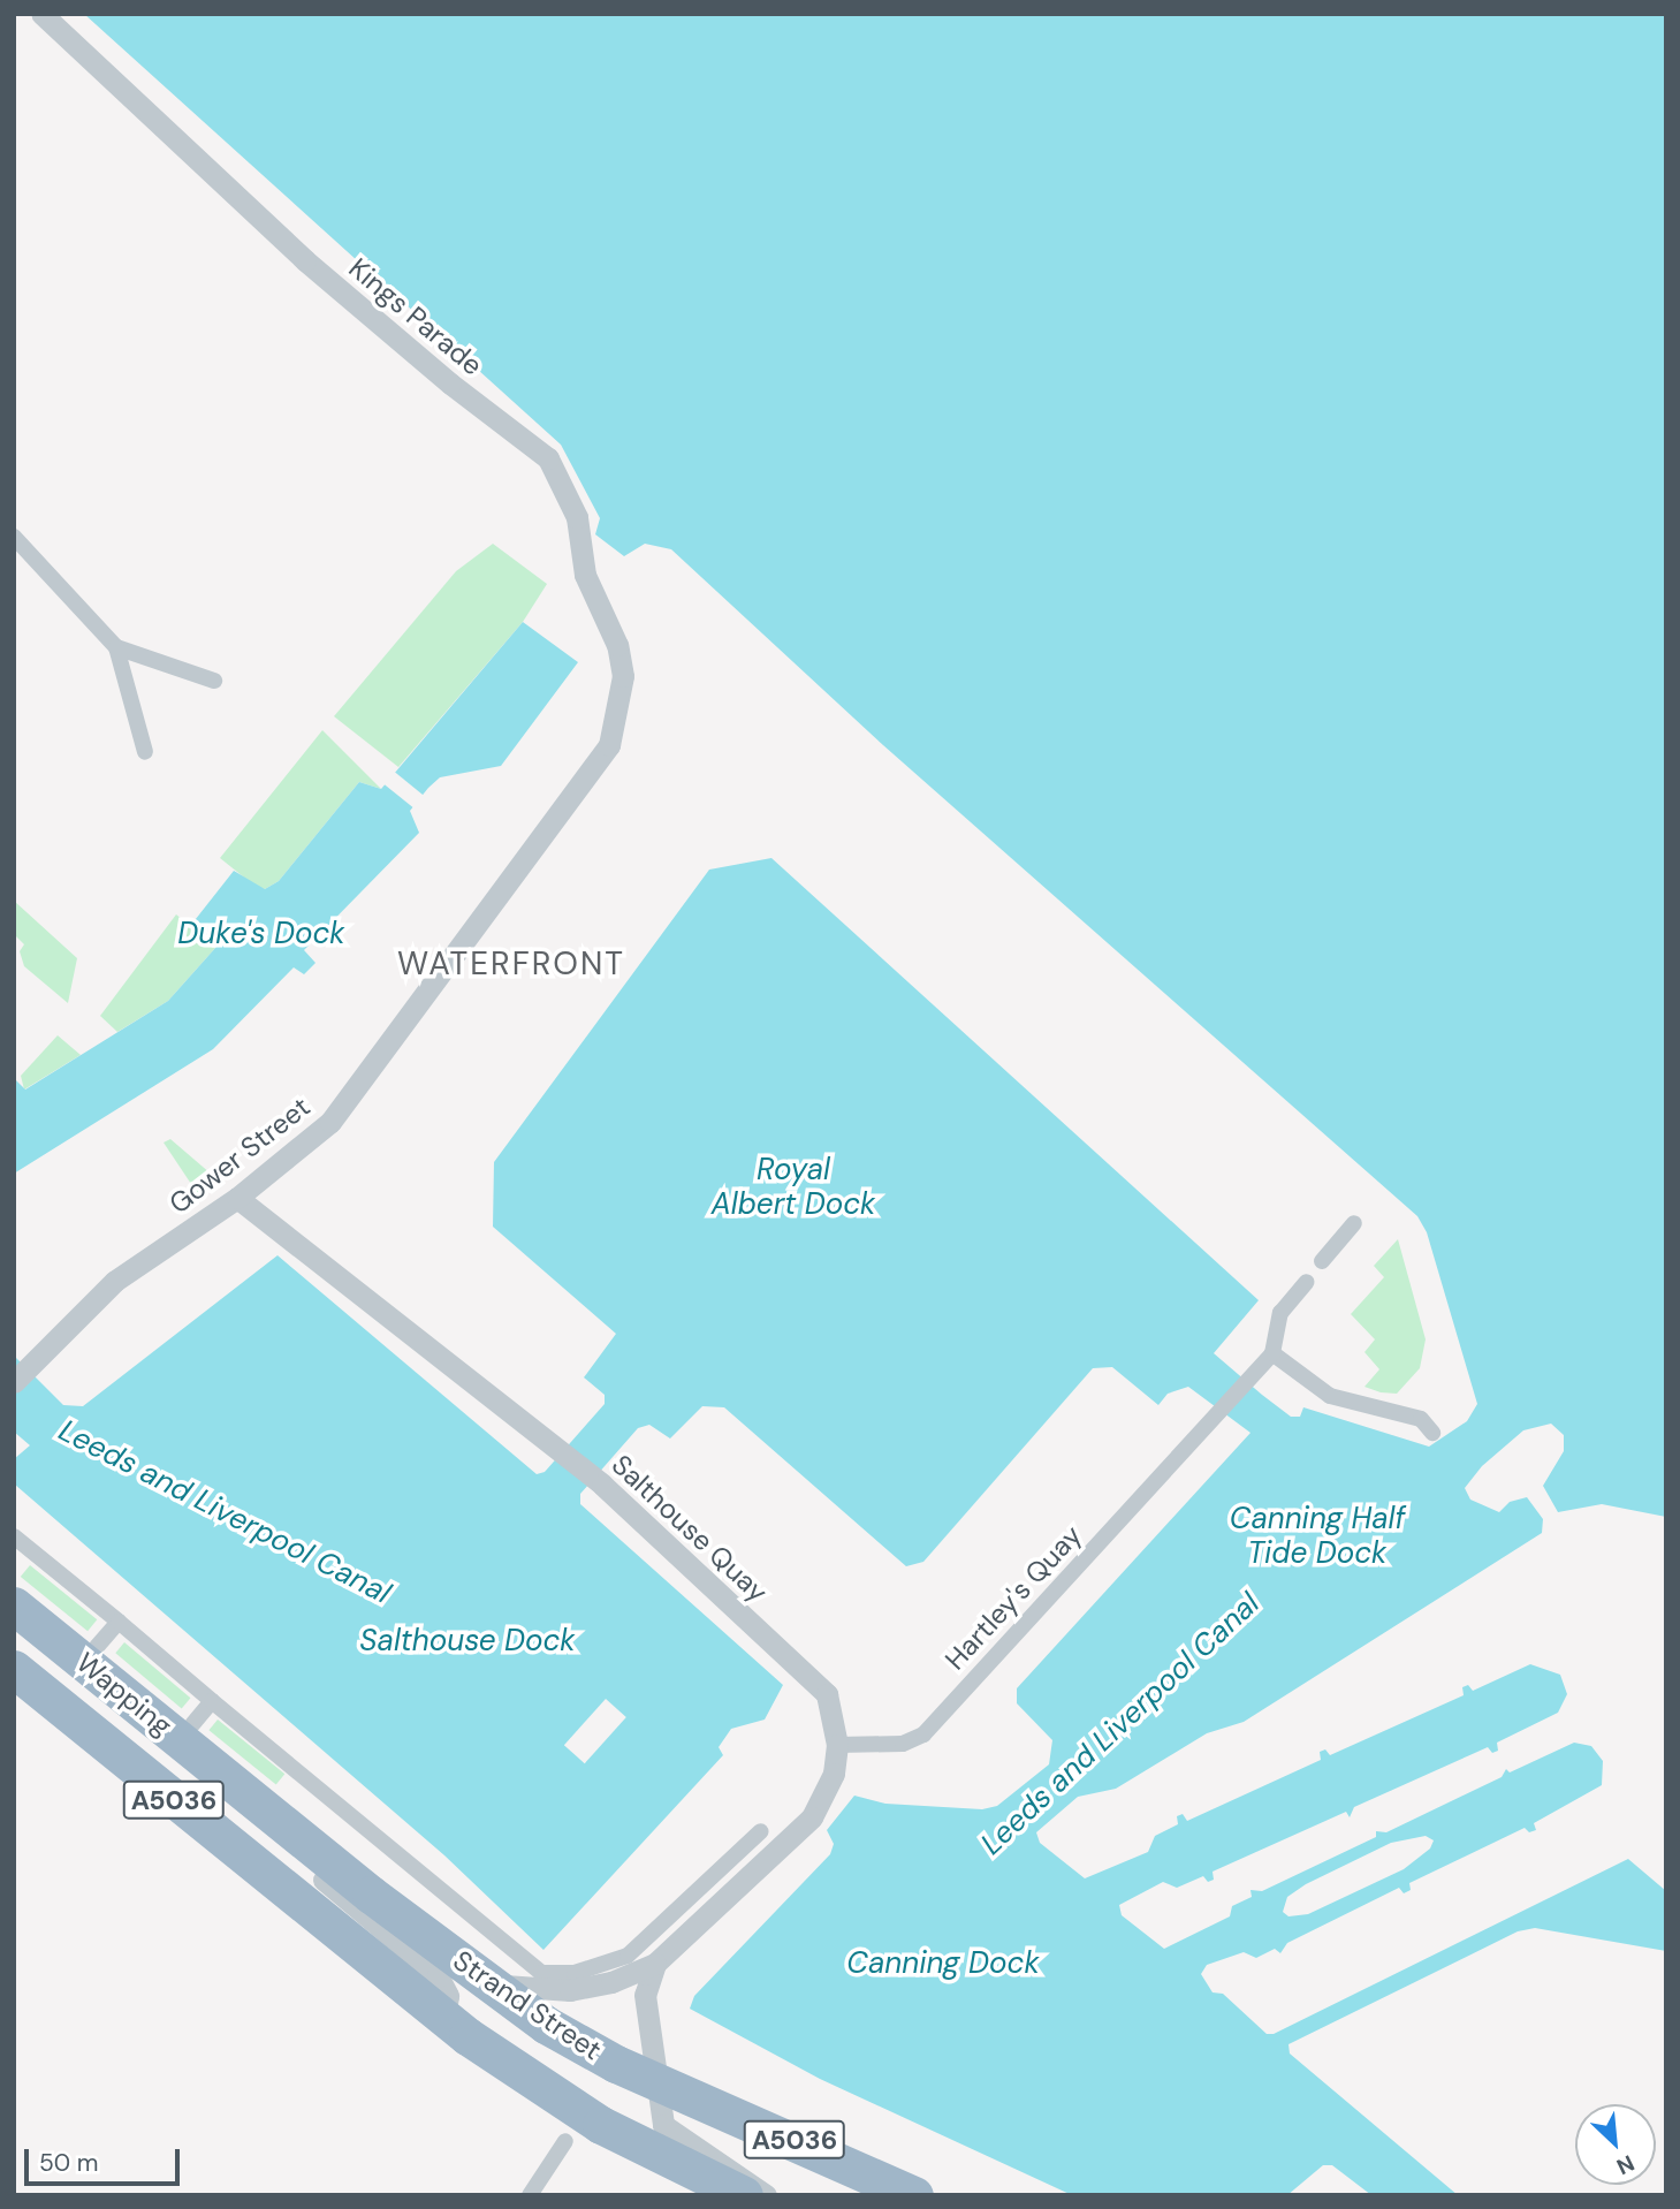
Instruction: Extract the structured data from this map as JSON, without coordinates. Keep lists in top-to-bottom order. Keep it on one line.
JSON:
{"streets":{"highway":["Wapping","A5036","Strand Street"],"street":["Kings Parade","Gower Street","Salthouse Quay","Hartley's Quay"]},"crossings":[["Kings Parade","Gower Street"],["Gower Street","Salthouse Quay"],["Salthouse Quay","Hartley's Quay"],["Salthouse Quay","Strand Street"],["Wapping","Strand Street"]],"districts":["WATERFRONT"],"water":["Duke's Dock","Royal Albert Dock","Leeds and Liverpool Canal","Canning Half Tide Dock","Salthouse Dock","Canning Dock"],"scale_bar":"50 m","north":"bottom right"}
